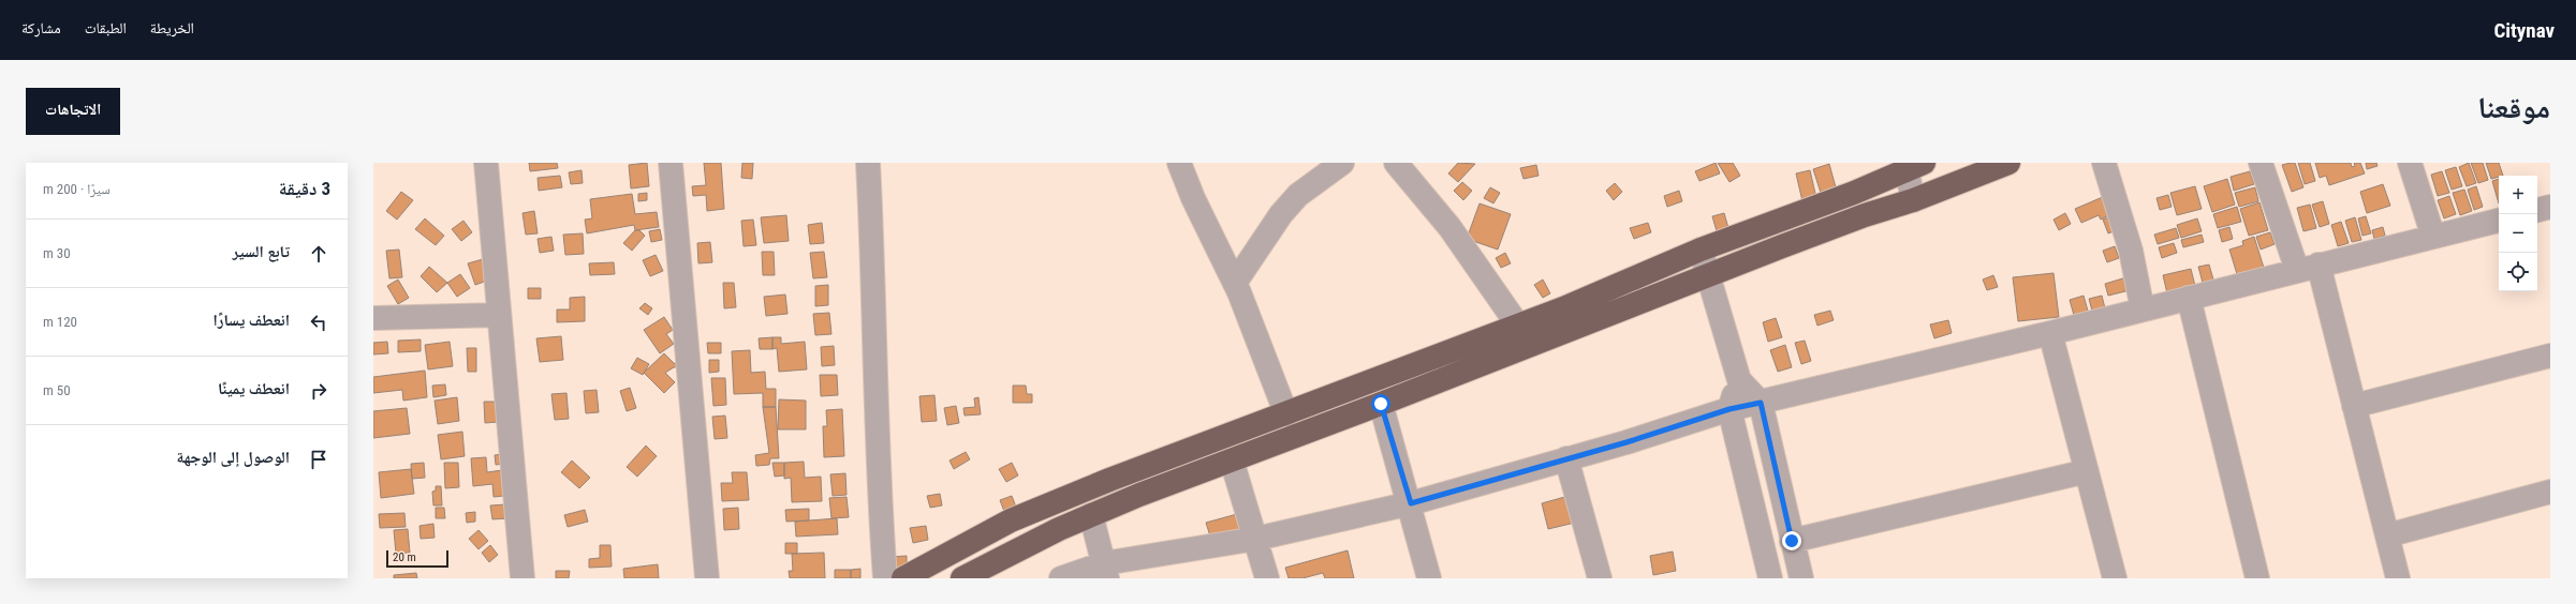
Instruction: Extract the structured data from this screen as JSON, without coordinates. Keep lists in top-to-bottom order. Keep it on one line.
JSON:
{"scale_bar":"20 m","page":{"header":"Citynav","nav":["الخريطة","الطبقات","مشاركة"],"title":"موقعنا","buttons":"الاتجاهات","heading":["3 دقيقة","سيرًا · 200 m"],"map_buttons":["+","−"],"list":[["تابع السير","30 m"],["انعطف يسارًا","120 m"],["انعطف يمينًا","50 m"],"الوصول إلى الوجهة"],"scale":"20 m"}}
